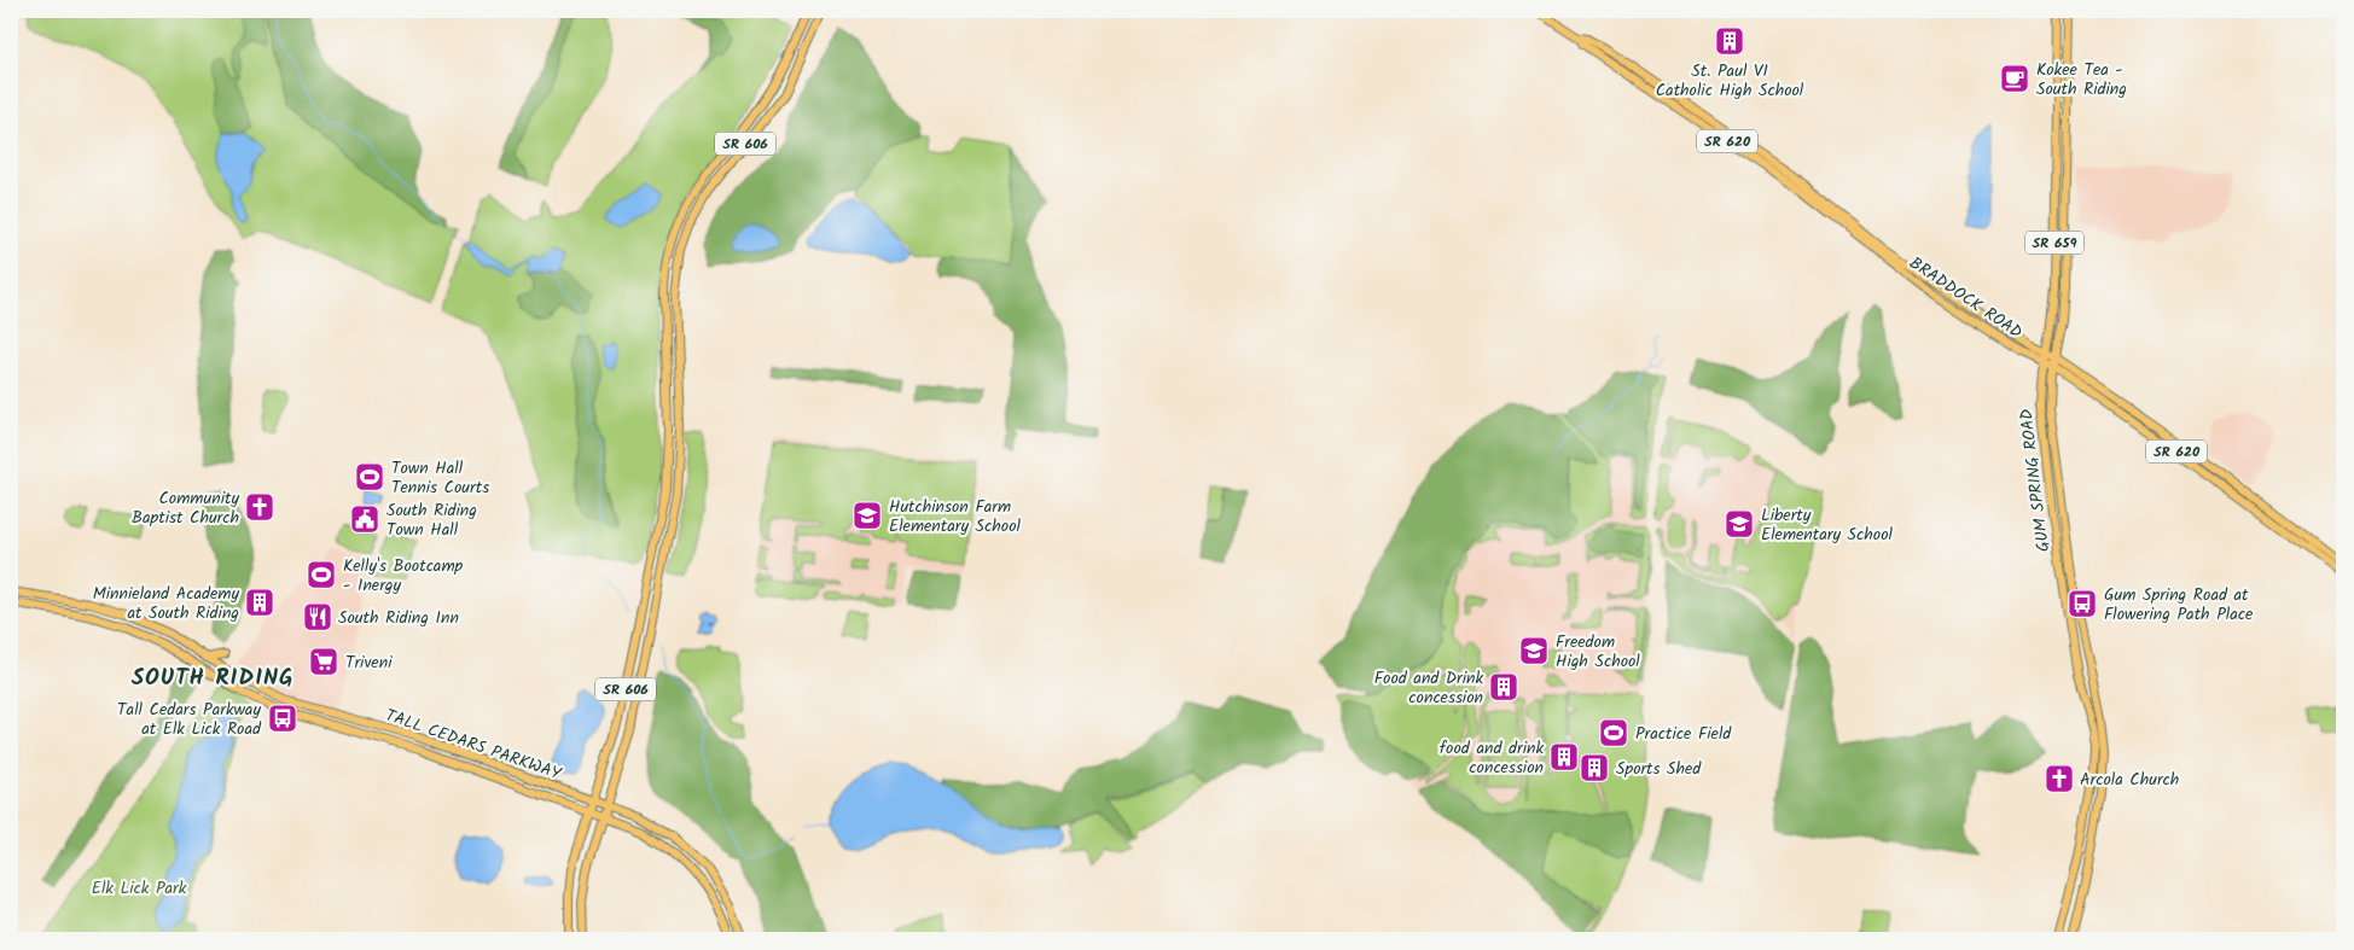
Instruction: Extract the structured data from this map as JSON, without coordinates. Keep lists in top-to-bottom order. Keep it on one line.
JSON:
{"streets":{"main road":["SR 620","SR 606","SR 659","BRADDOCK ROAD","GUM SPRING ROAD","TALL CEDARS PARKWAY"]},"crossings":[["SR 606","TALL CEDARS PARKWAY"],["BRADDOCK ROAD","GUM SPRING ROAD"]],"districts":["SOUTH RIDING"],"parks":["Elk Lick Park"],"places":{"building":["St. Paul VI Catholic High School","Minnieland Academy at South Riding","Food and Drink concession","food and drink concession","Sports Shed"],"cafe":["Kokee Tea - South Riding"],"sports":["Town Hall Tennis Courts","Kelly's Bootcamp - Inergy","Practice Field"],"church":["Community Baptist Church","Arcola Church"],"school or university":["Hutchinson Farm Elementary School","Liberty Elementary School","Freedom High School"],"public building":["South Riding Town Hall"],"bus stop":["Gum Spring Road at Flowering Path Place","Tall Cedars Parkway at Elk Lick Road"],"restaurant":["South Riding Inn"],"supermarket":["Triveni"]}}
